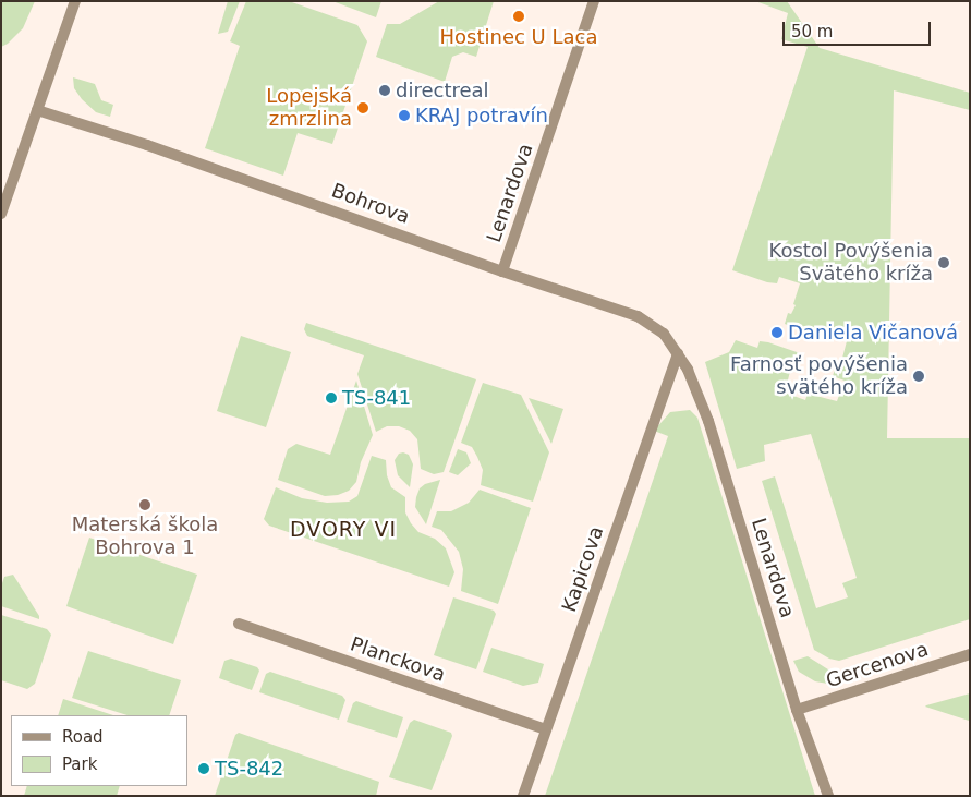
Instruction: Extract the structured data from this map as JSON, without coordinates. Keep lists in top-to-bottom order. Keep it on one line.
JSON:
{"streets":{"street":["Lenardova","Bohrova","Kapicova","Planckova","Gercenova"]},"crossings":[["Lenardova","Bohrova"],["Lenardova","Kapicova"],["Lenardova","Gercenova"],["Bohrova","Kapicova"],["Kapicova","Planckova"]],"districts":["DVORY VI"],"places":["Hostinec U Laca","directreal","Lopejská zmrzlina","KRAJ potravín","Kostol Povýšenia Svätého kríža","Daniela Vičanová","Farnosť povýšenia svätého kríža","TS-841","Materská škola Bohrova 1","TS-842"],"legend":["Road","Park"],"scale_bar":"50 m"}
